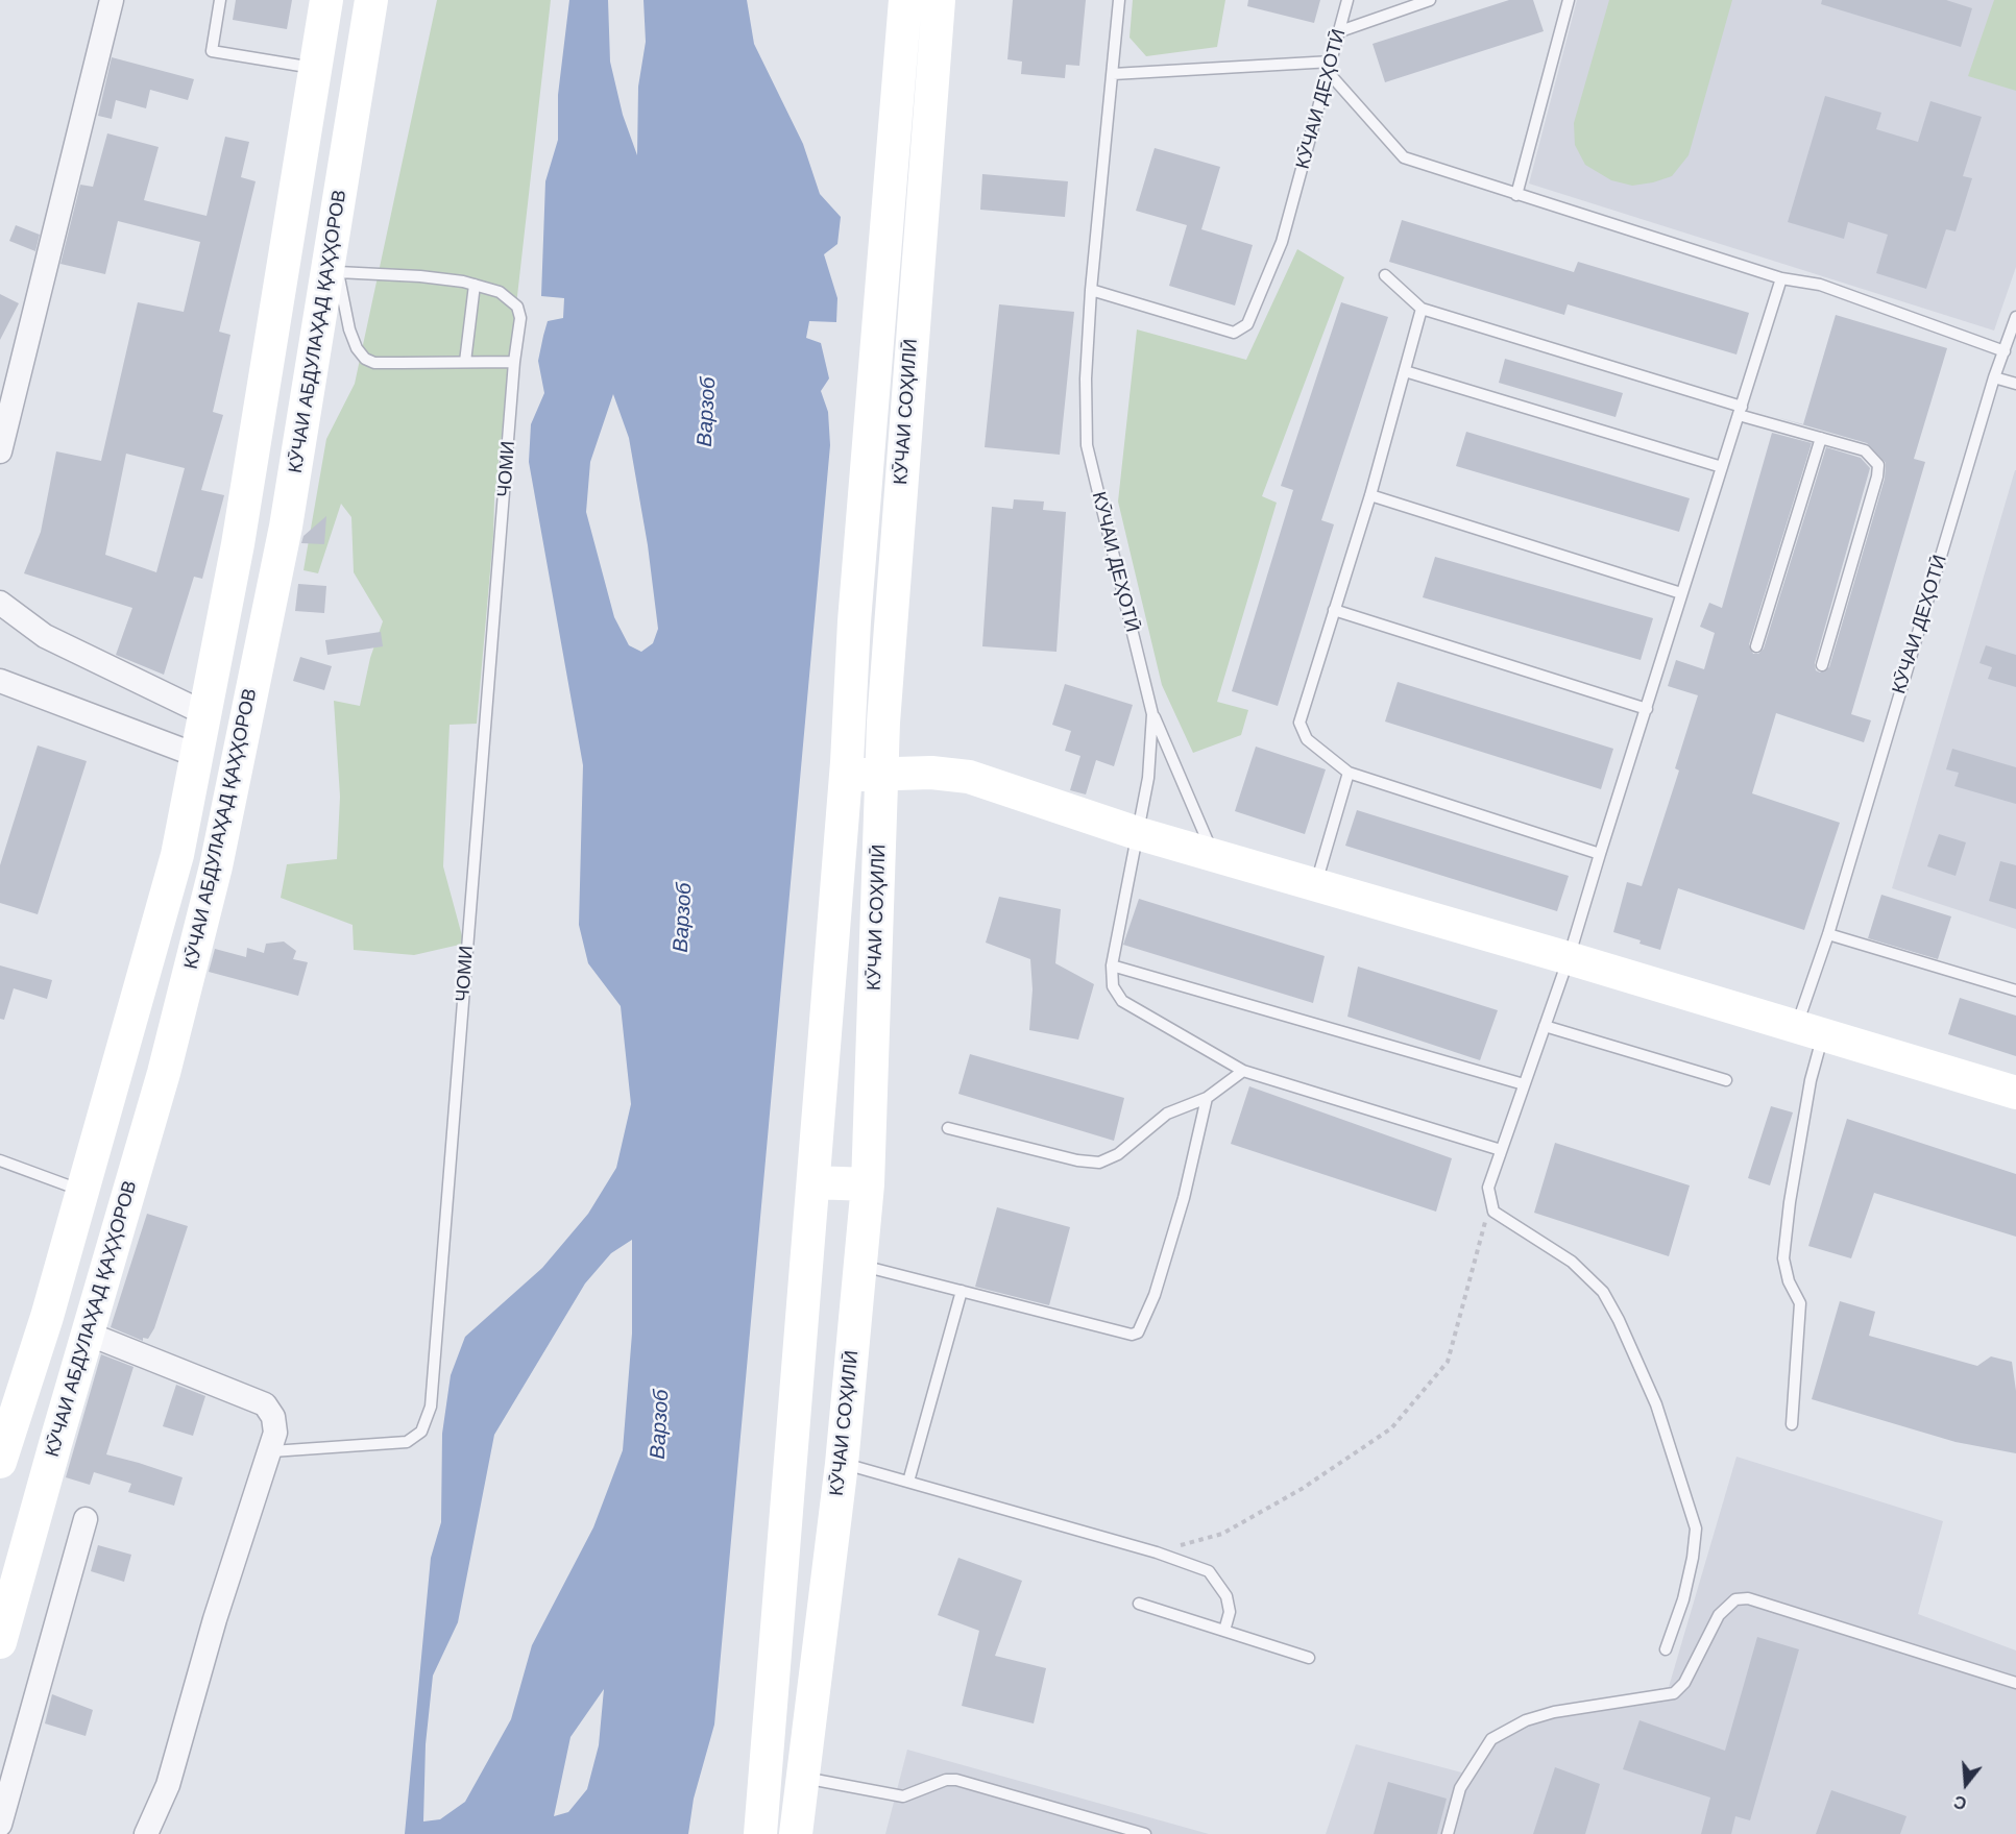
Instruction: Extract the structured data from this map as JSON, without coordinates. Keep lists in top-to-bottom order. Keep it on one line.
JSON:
{"streets":{"main road":["КӮЧАИ АБДУЛАҲАД ҚАҲҲОРОВ","КӮЧАИ СОҲИЛӢ"],"lane":["КӮЧАИ ДЕҲОТӢ","ЧОМИ"]},"water":["Варзоб"],"north":"bottom"}
